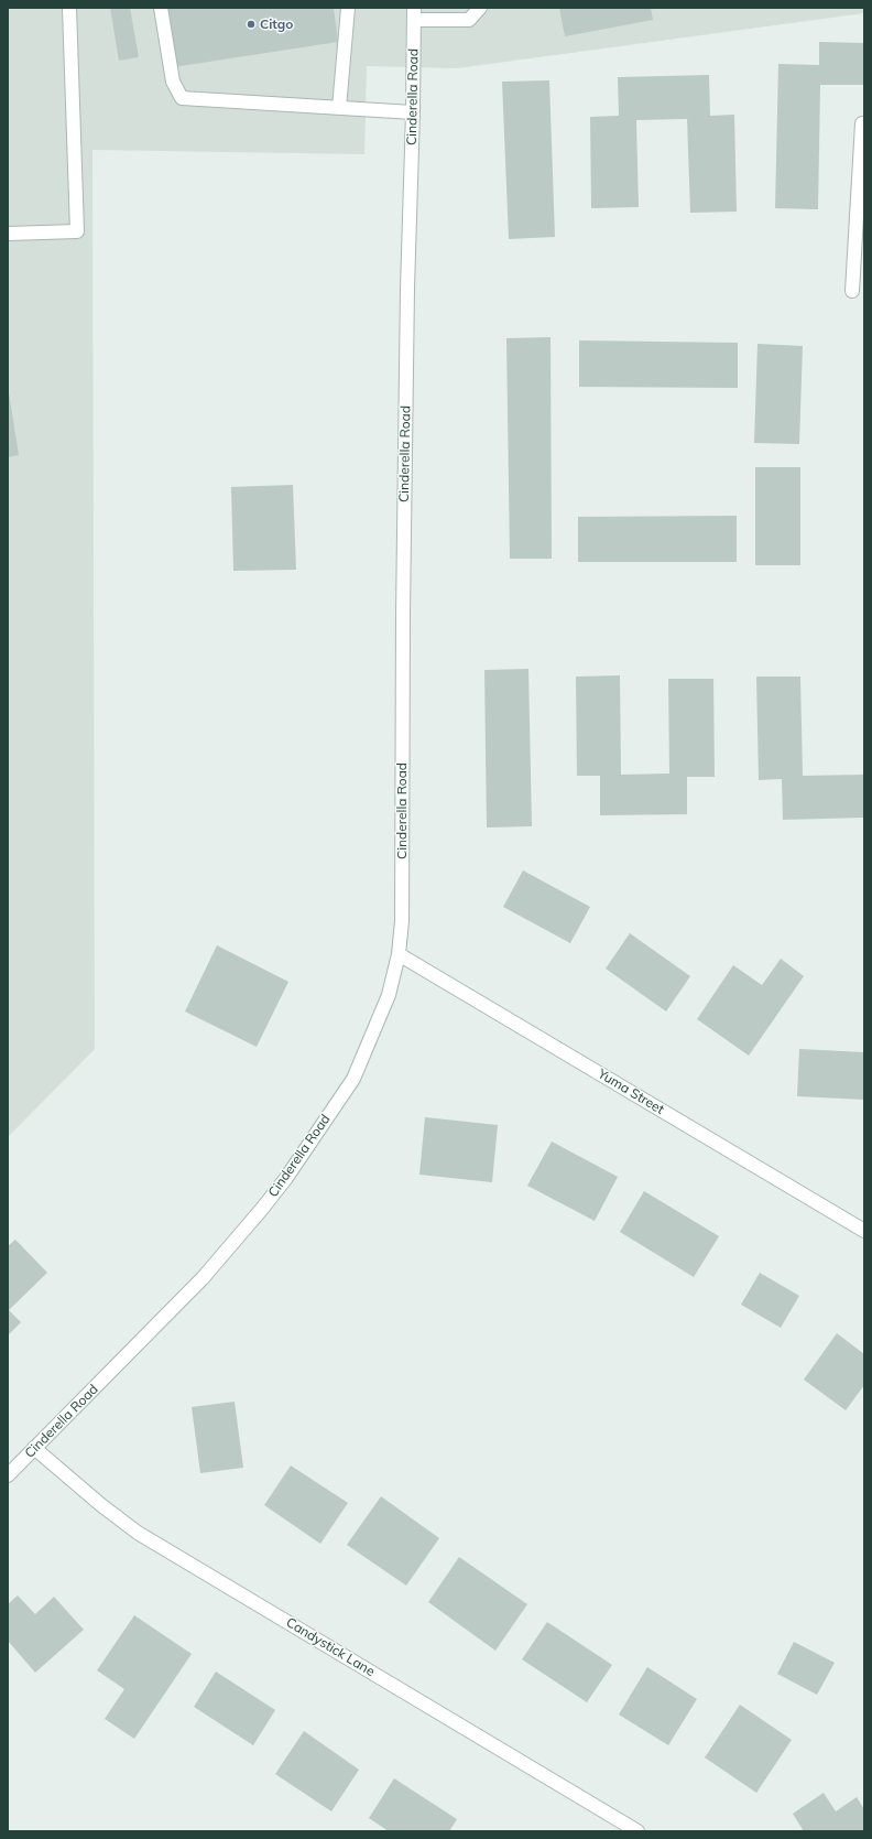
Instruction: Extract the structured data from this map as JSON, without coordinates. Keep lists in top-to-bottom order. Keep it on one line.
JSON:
{"streets":{"street":["Cinderella Road","Yuma Street","Candystick Lane"]},"crossings":[["Cinderella Road","Yuma Street"],["Cinderella Road","Candystick Lane"]],"places":["Citgo"]}
